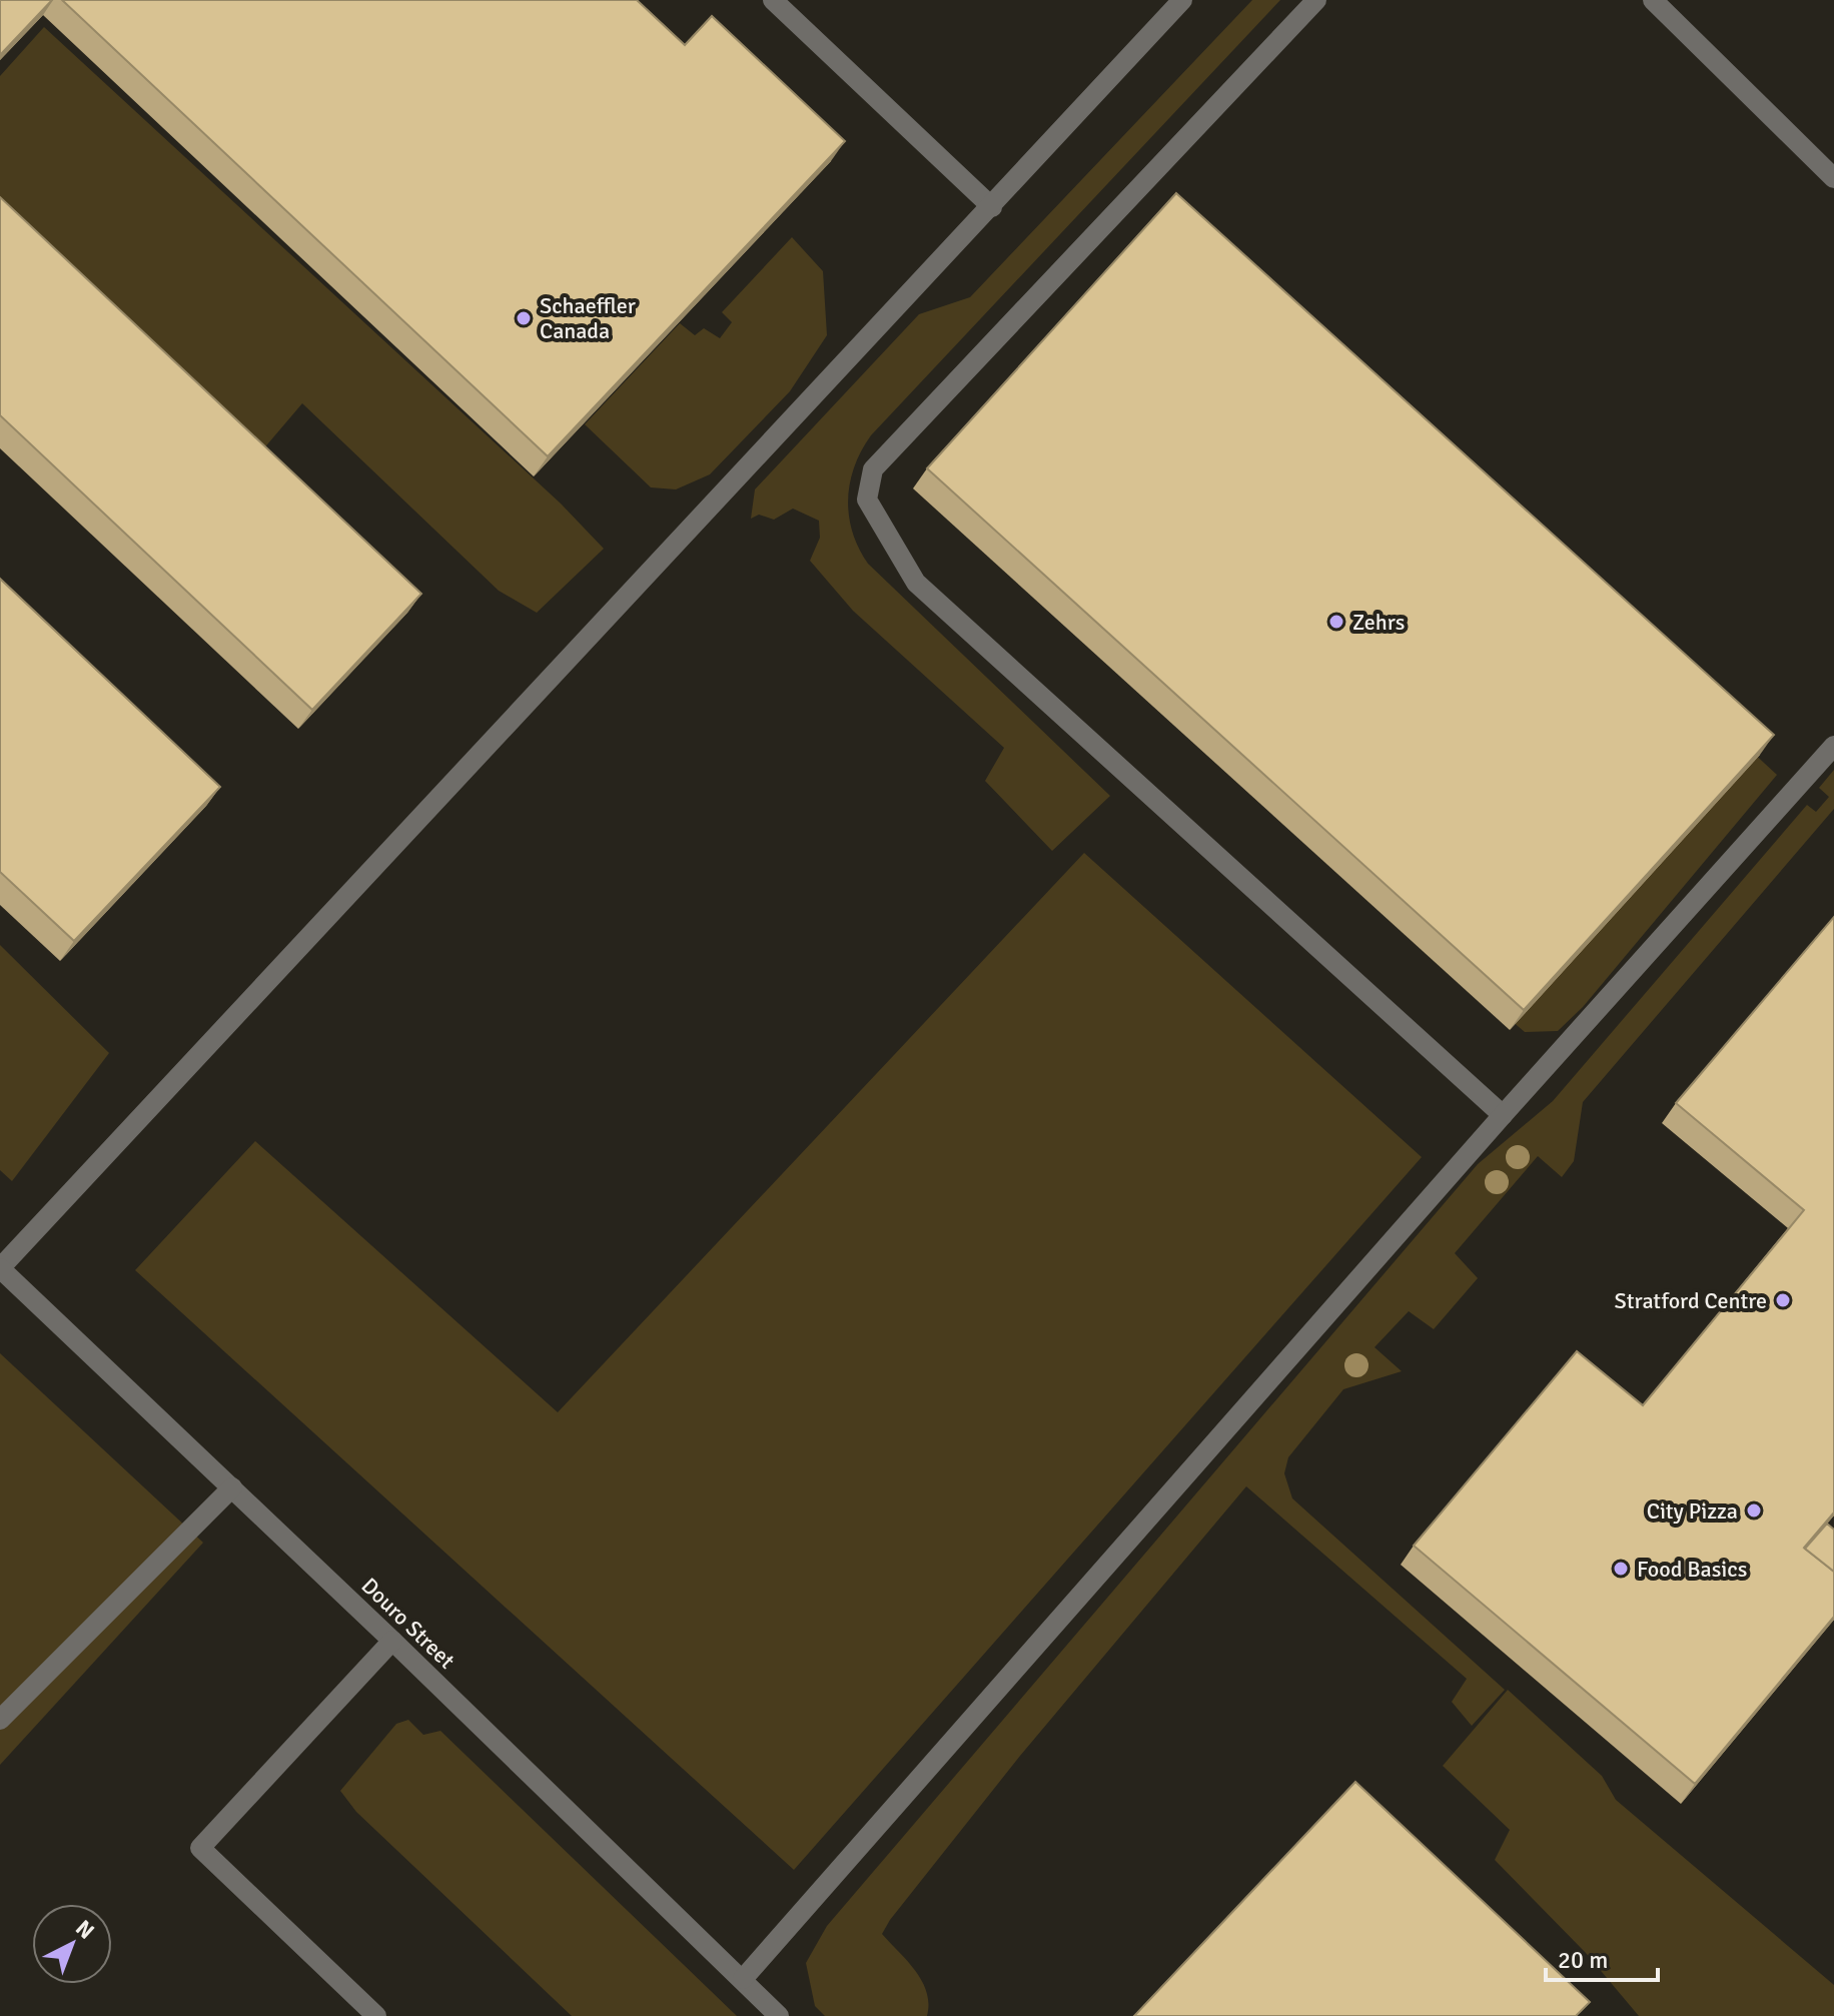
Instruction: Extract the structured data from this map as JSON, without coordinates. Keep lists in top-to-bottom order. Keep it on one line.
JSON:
{"streets":{"street":["Douro Street"]},"places":["Schaeffler Canada","Zehrs","Stratford Centre","City Pizza","Food Basics"],"scale_bar":"20 m","north":"top right"}
